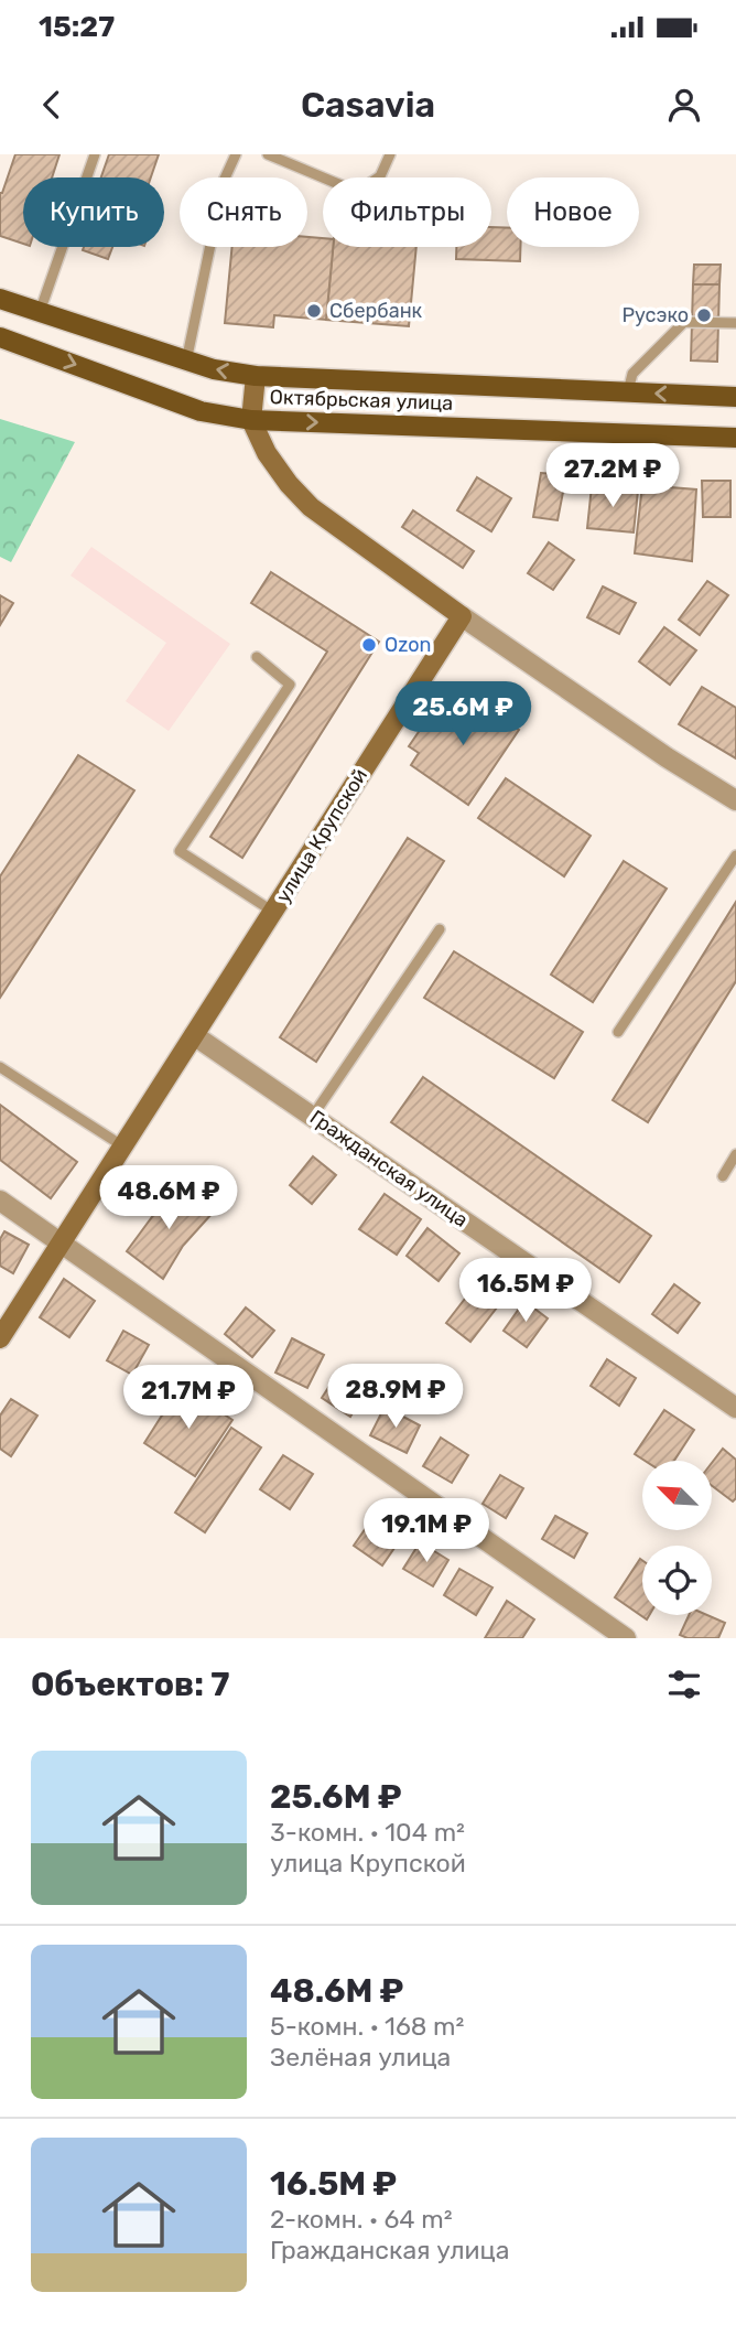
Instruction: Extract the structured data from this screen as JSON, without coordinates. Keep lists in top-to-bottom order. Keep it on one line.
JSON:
{"streets":{"main road":["Октябрьская улица"],"street":["улица Крупской","Гражданская улица"]},"crossings":[["улица Крупской","Гражданская улица"]],"places":["Сбербанк","Русэко","Ozon"],"north":"top left","page":{"status":"15:27","header":"Casavia","chip":["Купить","Снять","Фильтры","Новое"],"price":["27.2M ₽","25.6M ₽","48.6M ₽","16.5M ₽","28.9M ₽","21.7M ₽","19.1M ₽"],"heading":"Объектов: 7","list":[{"name":"25.6M ₽","note":"3-комн. · 104 m² · улица Крупской"},{"name":"48.6M ₽","note":"5-комн. · 168 m² · Зелёная улица"},{"name":"16.5M ₽","note":"2-комн. · 64 m² · Гражданская улица"}]}}
